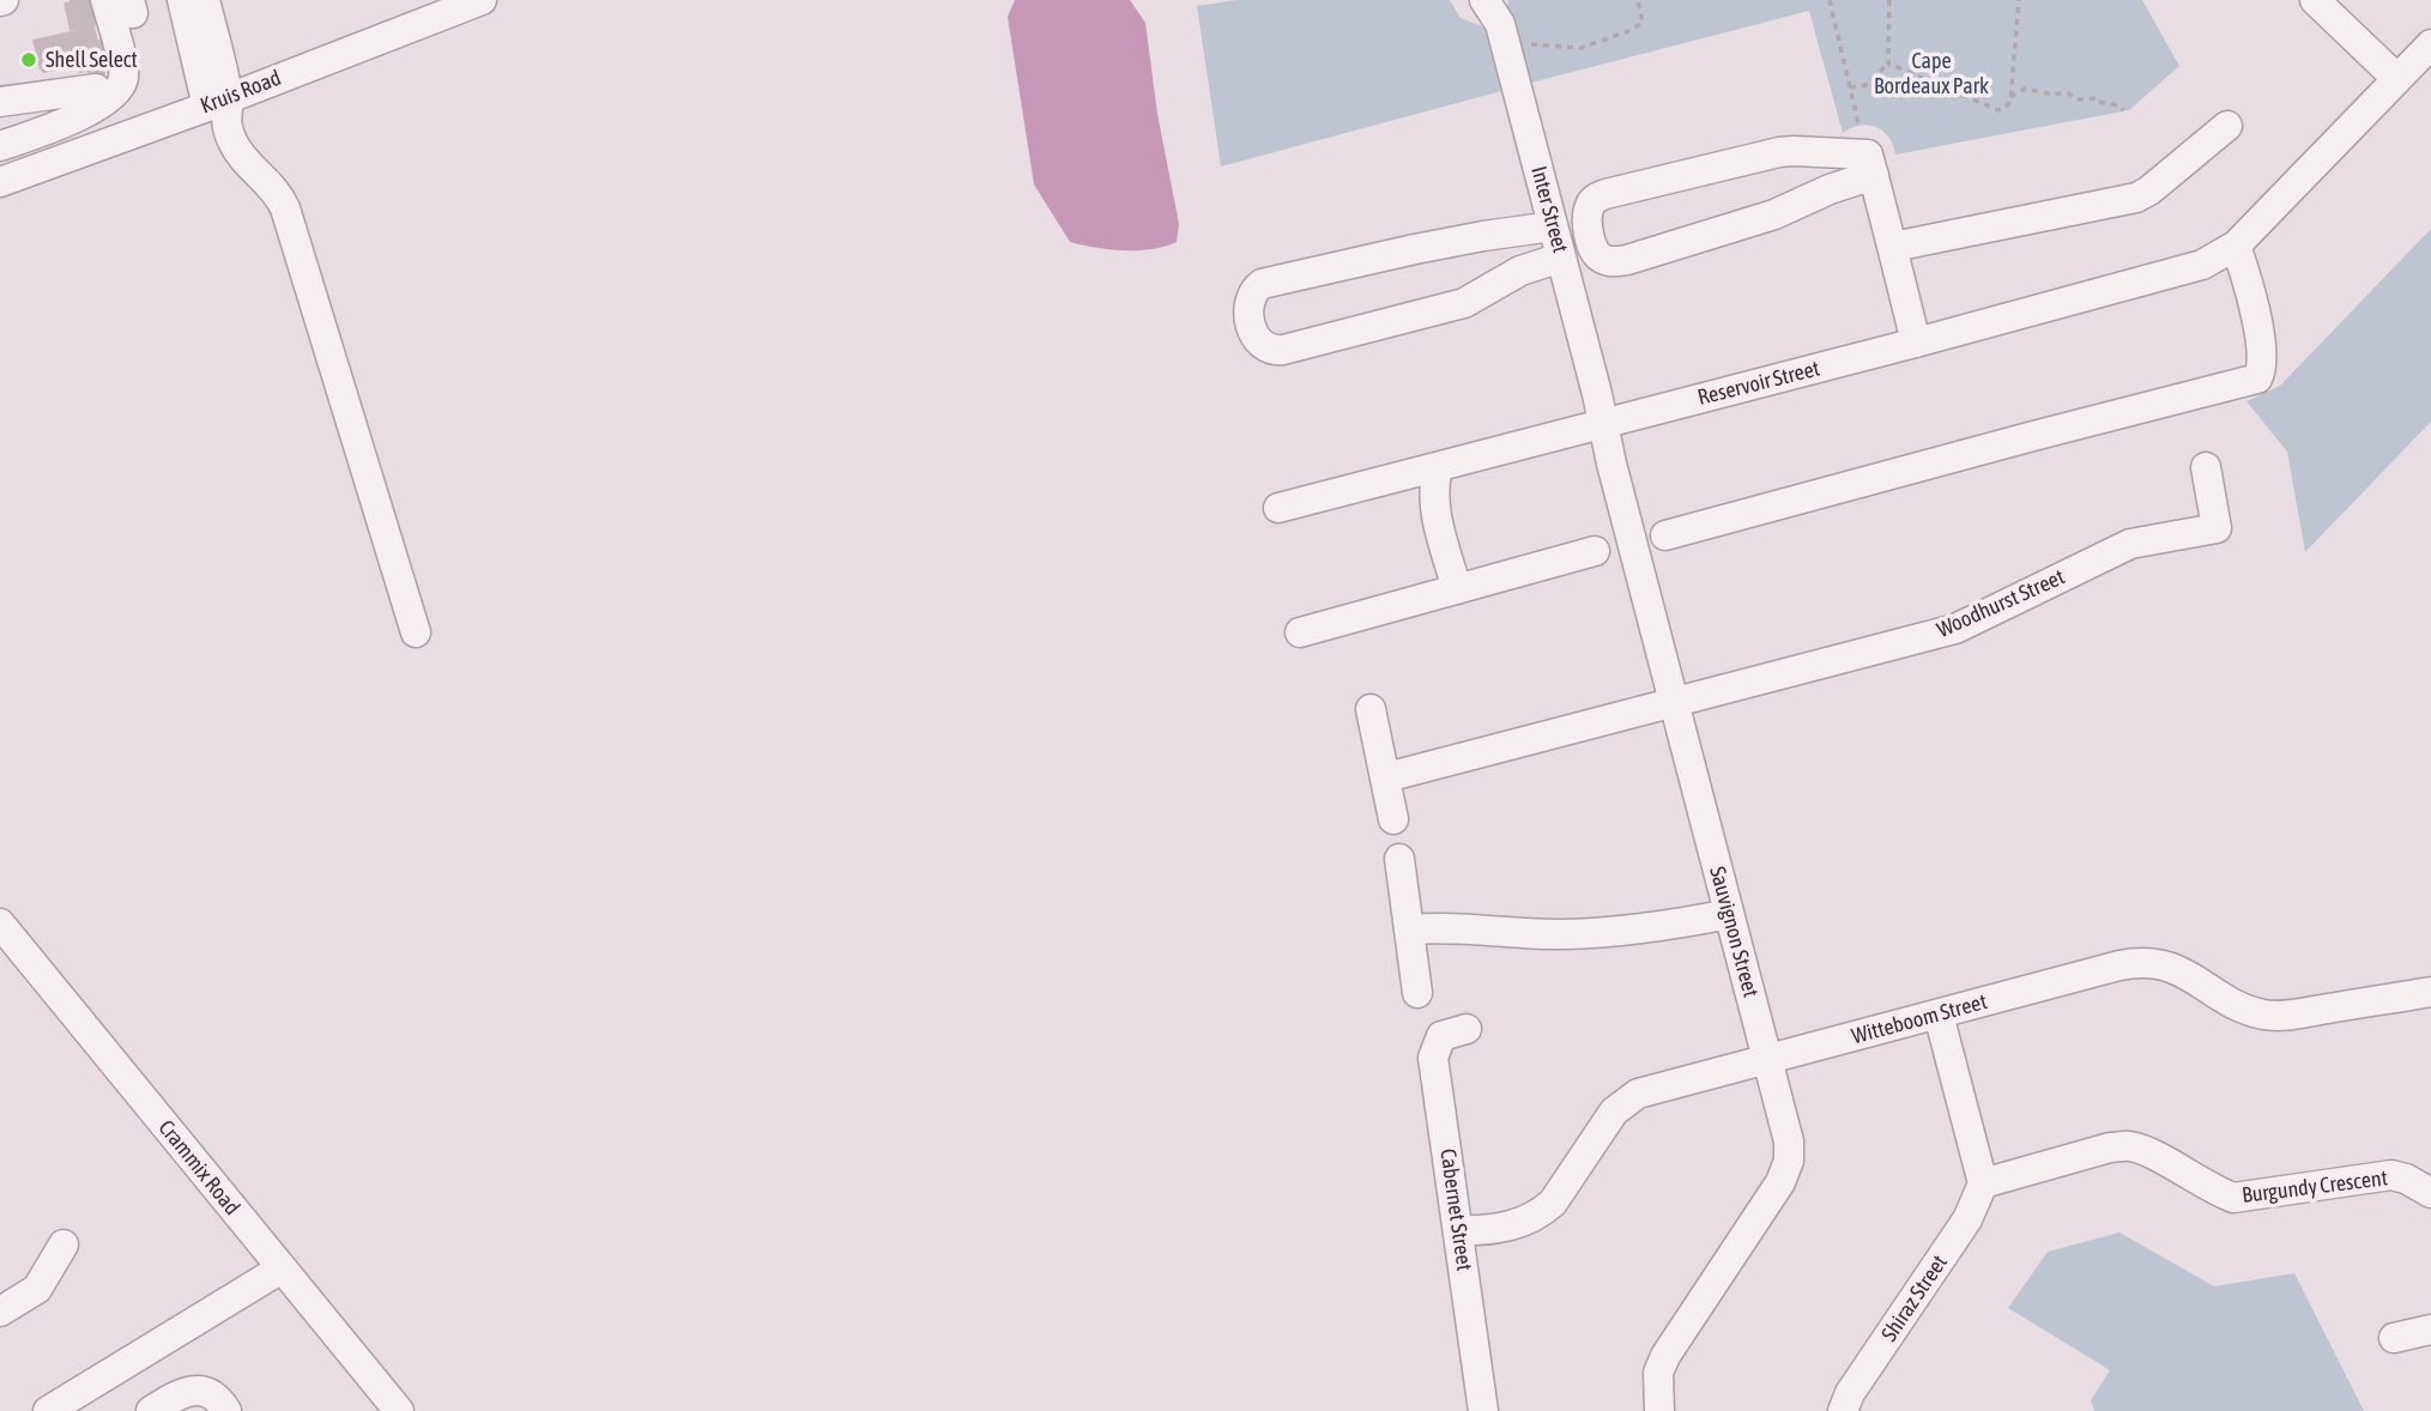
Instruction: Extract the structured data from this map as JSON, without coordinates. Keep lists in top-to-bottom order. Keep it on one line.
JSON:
{"streets":{"street":["Kruis Road","Inter Street","Reservoir Street","Woodhurst Street","Sauvignon Street","Witteboom Street","Crammix Road","Burgundy Crescent","Cabernet Street","Shiraz Street"]},"crossings":[["Inter Street","Reservoir Street"],["Inter Street","Sauvignon Street"],["Reservoir Street","Sauvignon Street"],["Woodhurst Street","Sauvignon Street"],["Sauvignon Street","Witteboom Street"],["Witteboom Street","Cabernet Street"],["Burgundy Crescent","Shiraz Street"]],"parks":["Cape Bordeaux Park"],"places":["Shell Select"]}
